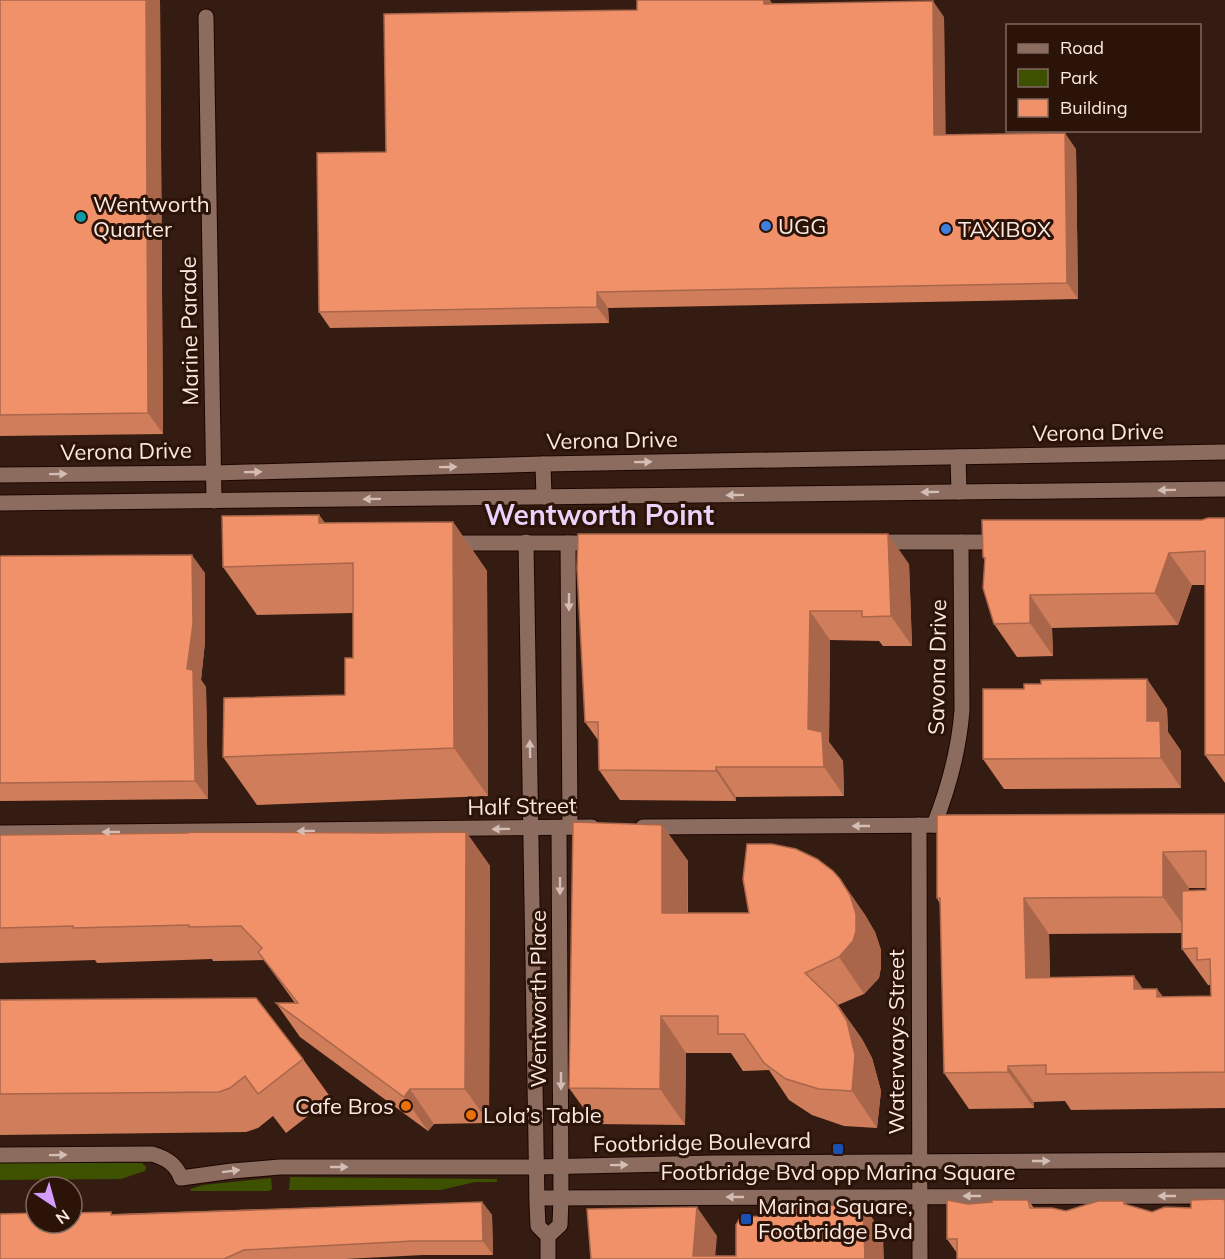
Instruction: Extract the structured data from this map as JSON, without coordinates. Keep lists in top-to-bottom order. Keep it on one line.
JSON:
{"streets":{"street":["Marine Parade","Verona Drive","Savona Drive","Half Street","Wentworth Place","Waterways Street","Footbridge Boulevard"]},"crossings":[["Marine Parade","Verona Drive"],["Savona Drive","Waterways Street"],["Half Street","Wentworth Place"],["Wentworth Place","Footbridge Boulevard"],["Waterways Street","Footbridge Boulevard"]],"one_way":["Half Street"],"districts":["Wentworth Point"],"places":{"other":["Wentworth Quarter","UGG","TAXIBOX","Cafe Bros","Lola’s Table"],"transit":["Footbridge Bvd opp Marina Square","Marina Square, Footbridge Bvd"]},"legend":["Road","Park","Building"],"north":"bottom right"}
